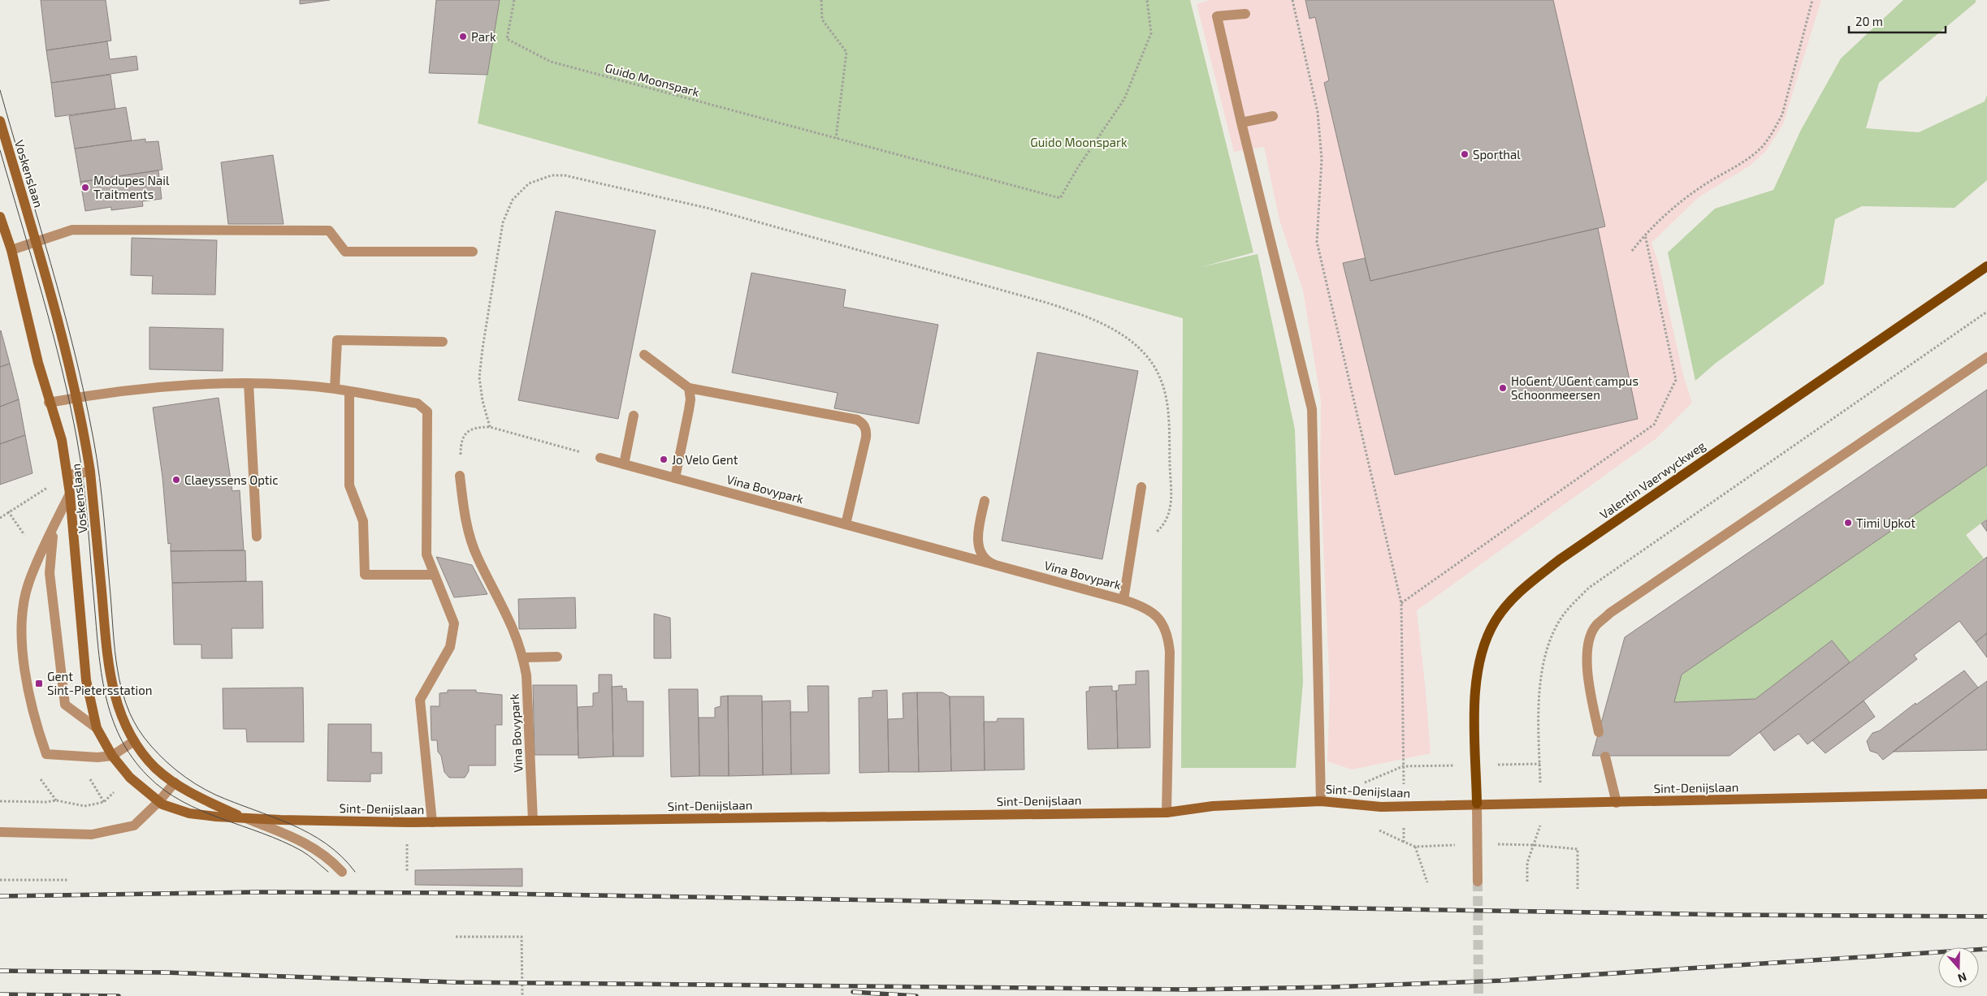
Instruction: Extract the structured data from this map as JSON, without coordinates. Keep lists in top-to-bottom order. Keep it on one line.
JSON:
{"streets":{"main road":["Valentin Vaerwyckweg"],"street":["Voskenslaan","Vina Bovypark","Sint-Denijslaan"],"path":["Guido Moonspark"]},"crossings":[["Voskenslaan","Sint-Denijslaan"],["Valentin Vaerwyckweg","Sint-Denijslaan"],["Vina Bovypark","Sint-Denijslaan"]],"parks":["Guido Moonspark"],"places":{"other":["Park","Sporthal","Modupes Nail Traitments","HoGent/UGent campus Schoonmeersen","Jo Velo Gent","Claeyssens Optic","Timi Upkot"],"transit":["Gent Sint-Pietersstation"]},"scale_bar":"20 m","north":"bottom"}
